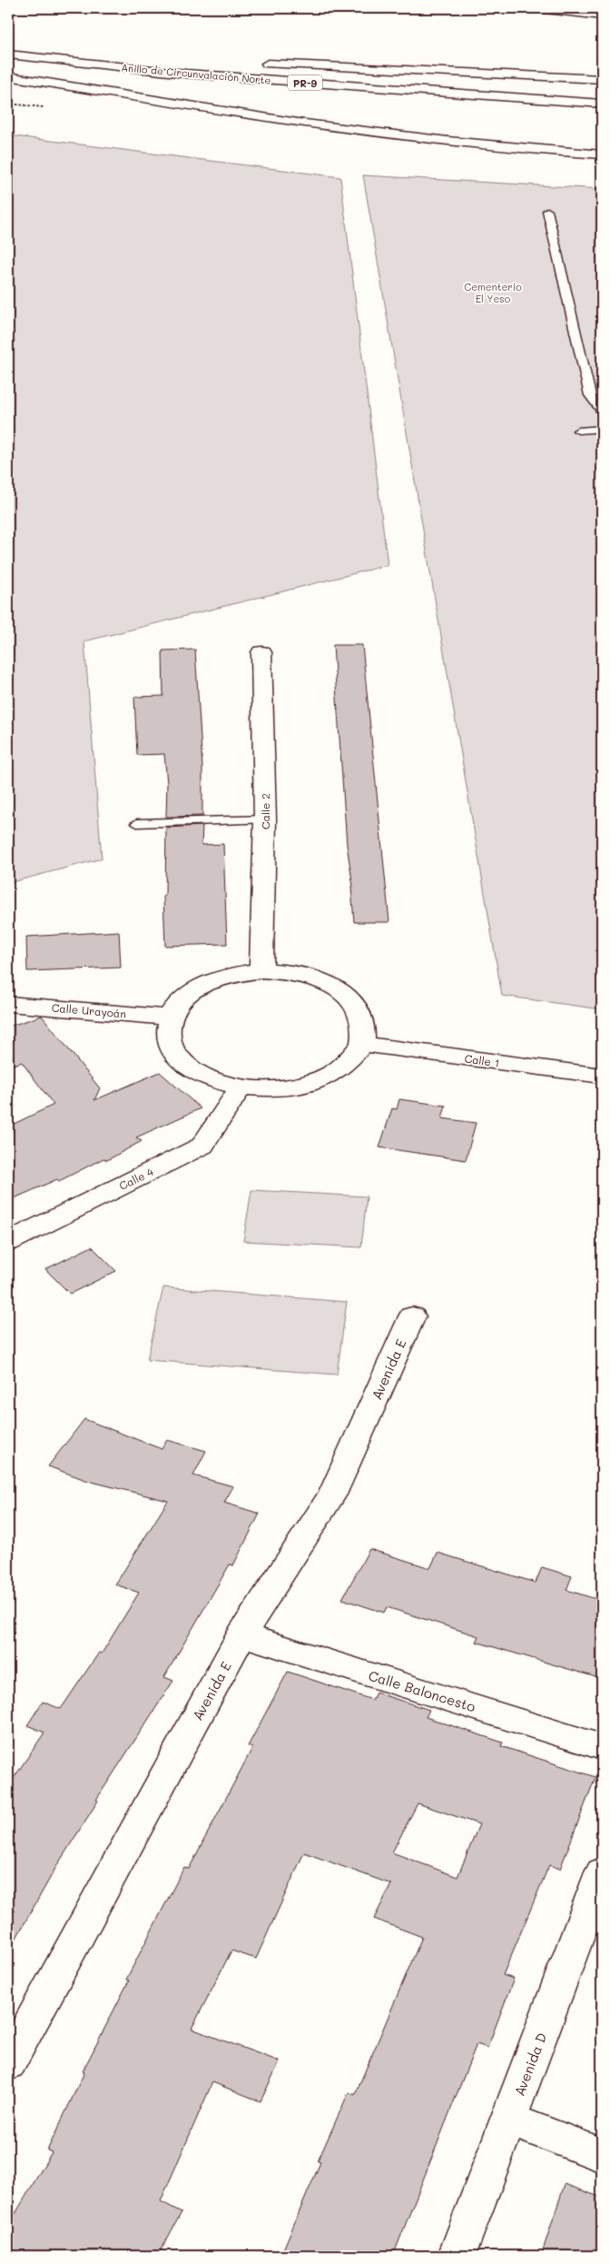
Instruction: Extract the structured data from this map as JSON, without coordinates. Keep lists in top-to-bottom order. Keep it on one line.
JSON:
{"streets":{"main road":["Anillo de Circunvalación Norte","PR-9","Calle 2","Calle Urayoán","Calle 1","Calle 4","Avenida E","Calle Baloncesto","Avenida D"]},"crossings":[["Calle 2","Calle Urayoán"],["Calle 2","Calle 1"],["Calle 2","Calle 4"],["Calle Urayoán","Calle 1"],["Calle Urayoán","Calle 4"],["Calle 1","Calle 4"],["Avenida E","Calle Baloncesto"]],"parks":["Cementerio El Yeso"]}
